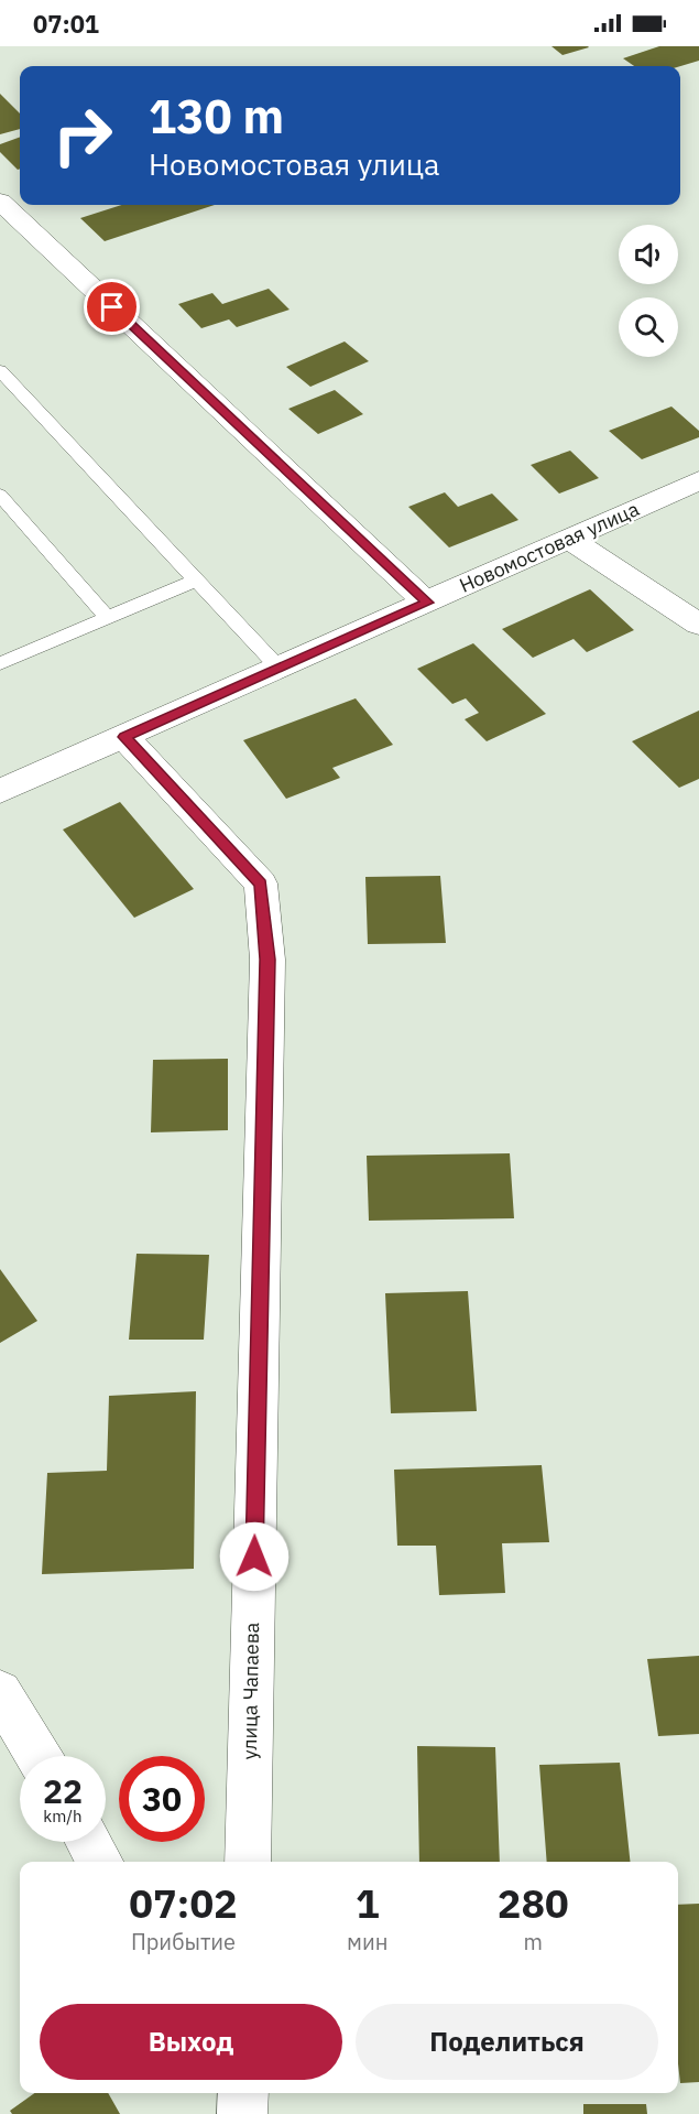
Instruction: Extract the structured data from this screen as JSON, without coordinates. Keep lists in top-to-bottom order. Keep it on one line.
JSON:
{"streets":{"street":["Новомостовая улица","улица Чапаева"]},"crossings":[["Новомостовая улица","улица Чапаева"]],"page":{"status":"07:01","turn":["130 m","Новомостовая улица"],"speed":"22 km/h","limit":"30","eta":["07:02","Прибытие","1","мин","280","m"],"buttons":["Выход","Поделиться"]}}
